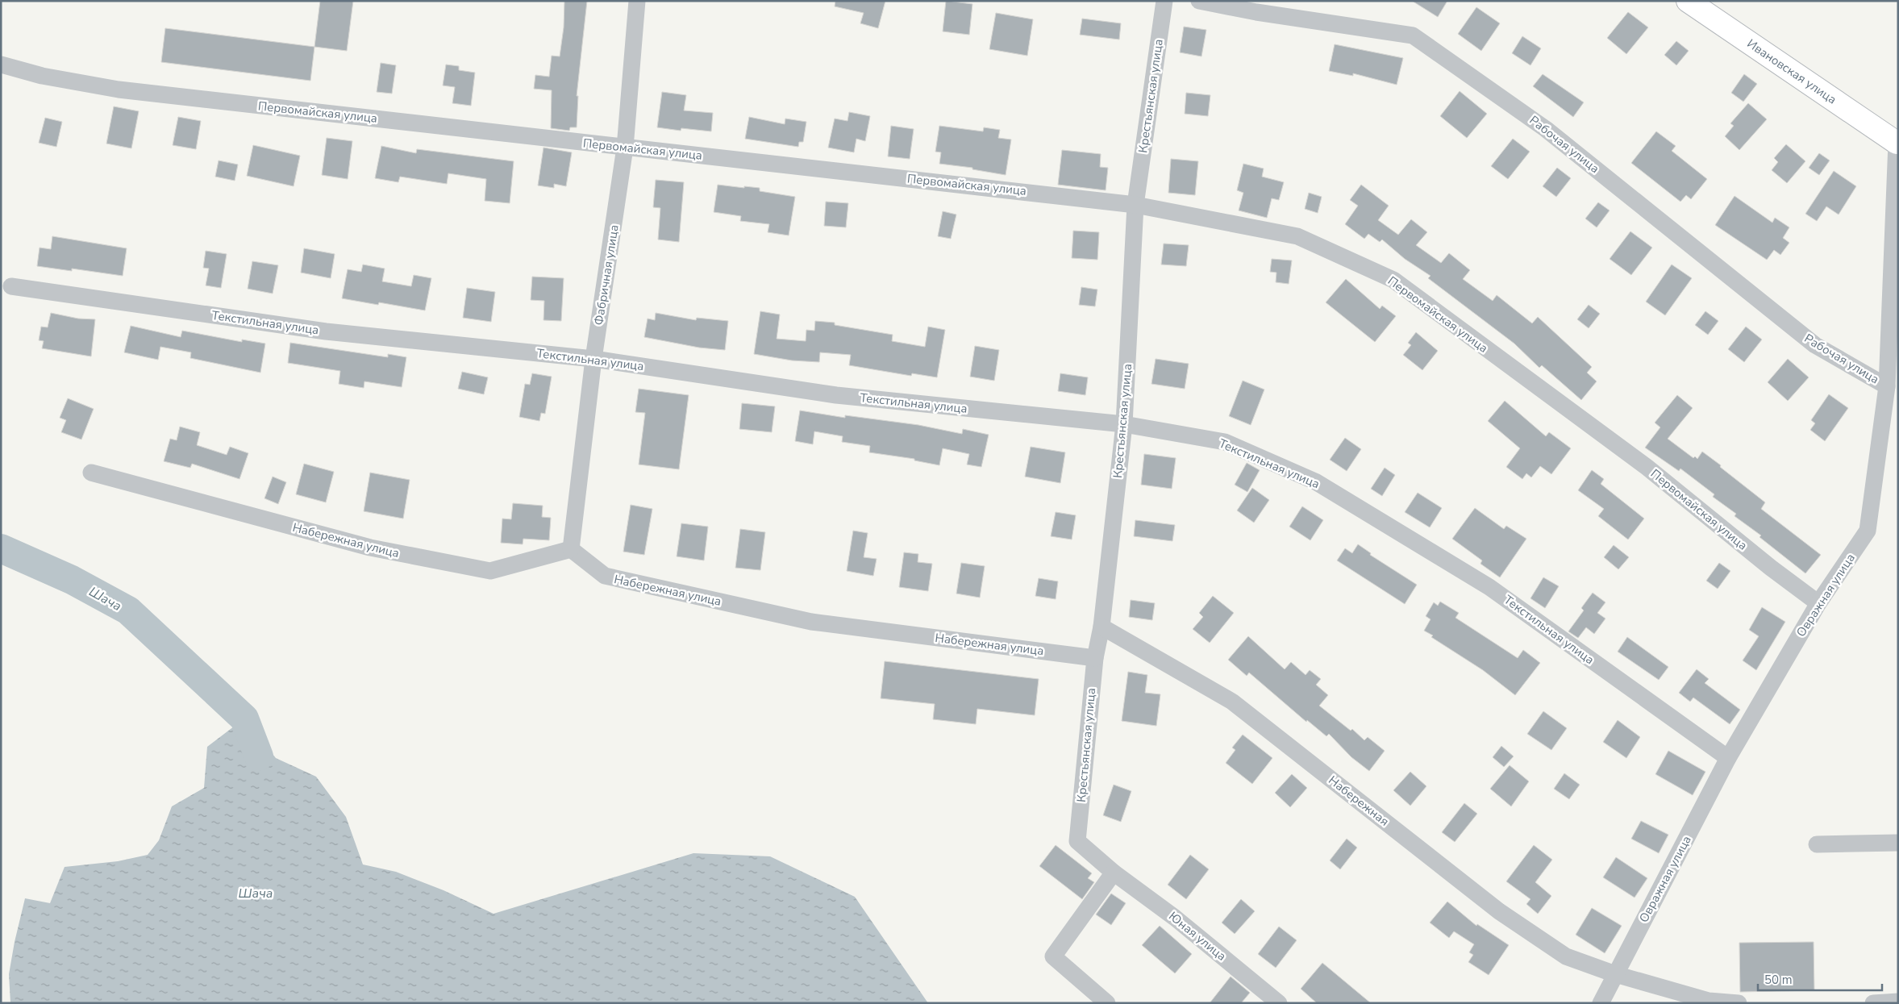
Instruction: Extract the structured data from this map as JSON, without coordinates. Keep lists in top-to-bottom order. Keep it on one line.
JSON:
{"streets":{"street":["Ивановская улица","Крестьянская улица","Первомайская улица","Рабочая улица","Фабричная улица","Текстильная улица","Набережная улица","Овражная улица","Набережная","Юная улица"]},"crossings":[["Ивановская улица","Овражная улица"],["Крестьянская улица","Первомайская улица"],["Крестьянская улица","Текстильная улица"],["Крестьянская улица","Набережная улица"],["Крестьянская улица","Набережная"],["Крестьянская улица","Юная улица"],["Первомайская улица","Фабричная улица"],["Первомайская улица","Овражная улица"],["Рабочая улица","Овражная улица"],["Фабричная улица","Текстильная улица"],["Фабричная улица","Набережная улица"],["Текстильная улица","Овражная улица"],["Овражная улица","Набережная"]],"water":["Шача"],"scale_bar":"50 m"}
